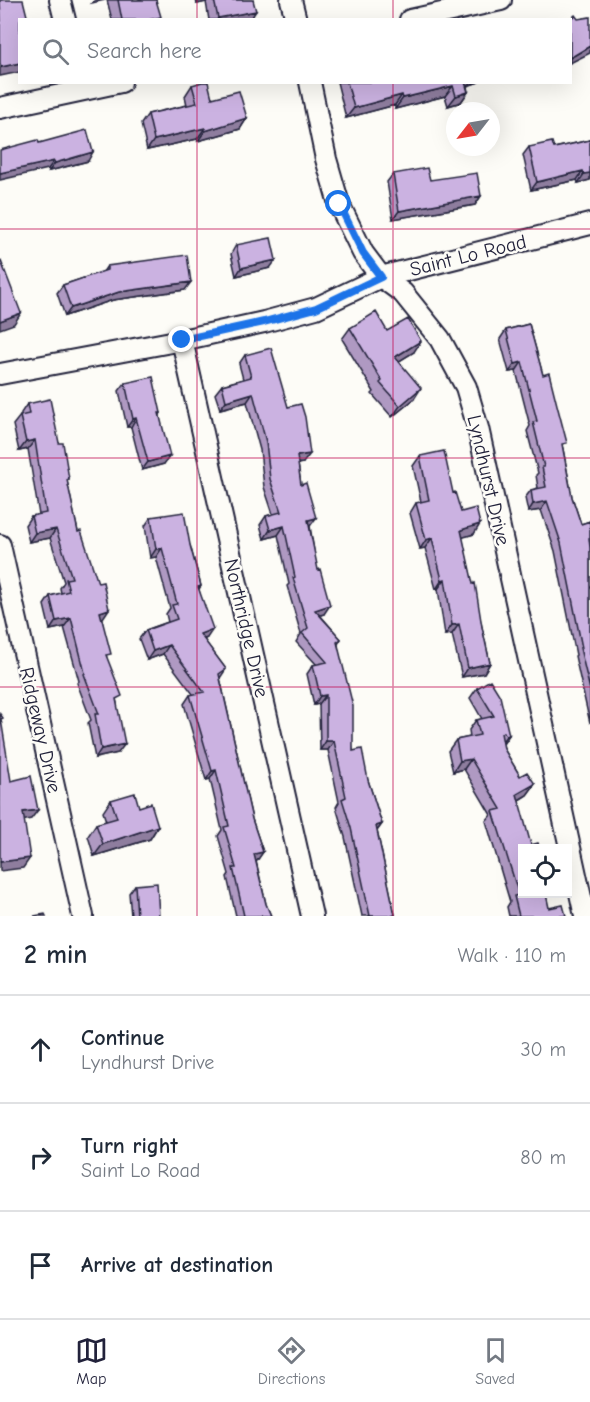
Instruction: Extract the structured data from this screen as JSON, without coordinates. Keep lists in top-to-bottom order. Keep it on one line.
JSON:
{"streets":{"street":["Saint Lo Road","Lyndhurst Drive","Northridge Drive","Ridgeway Drive"]},"crossings":[["Saint Lo Road","Lyndhurst Drive"],["Saint Lo Road","Northridge Drive"]],"north":"bottom left","page":{"search":"Search here","heading":["2 min","Walk · 110 m"],"list":[["Continue","Lyndhurst Drive","30 m"],["Turn right","Saint Lo Road","80 m"],"Arrive at destination"],"nav":["Map","Directions","Saved"]}}
